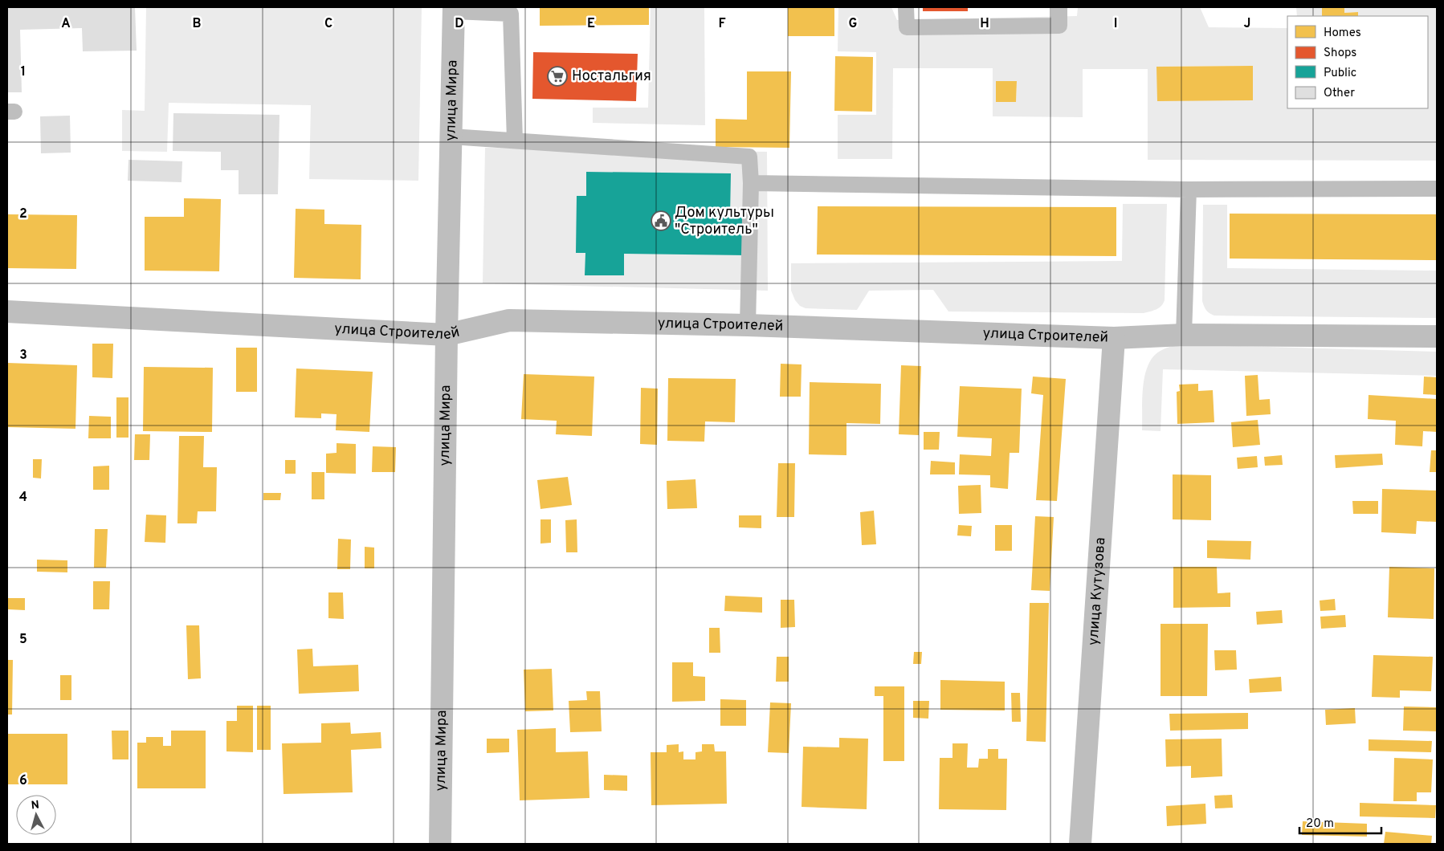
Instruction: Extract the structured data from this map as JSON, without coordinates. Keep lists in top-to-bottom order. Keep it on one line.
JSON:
{"streets":{"street":["улица Мира","улица Строителей","улица Кутузова"]},"crossings":[["улица Мира","улица Строителей"],["улица Строителей","улица Кутузова"]],"places":{"supermarket":["Ностальгия"],"public building":["Дом культуры \"Строитель\""]},"legend":["Homes","Shops","Public","Other"],"scale_bar":"20 m","north":"top","grid":{"columns":["A","B","C","D","E","F","G","H","I","J"],"rows":["1","2","3","4","5","6"]}}
